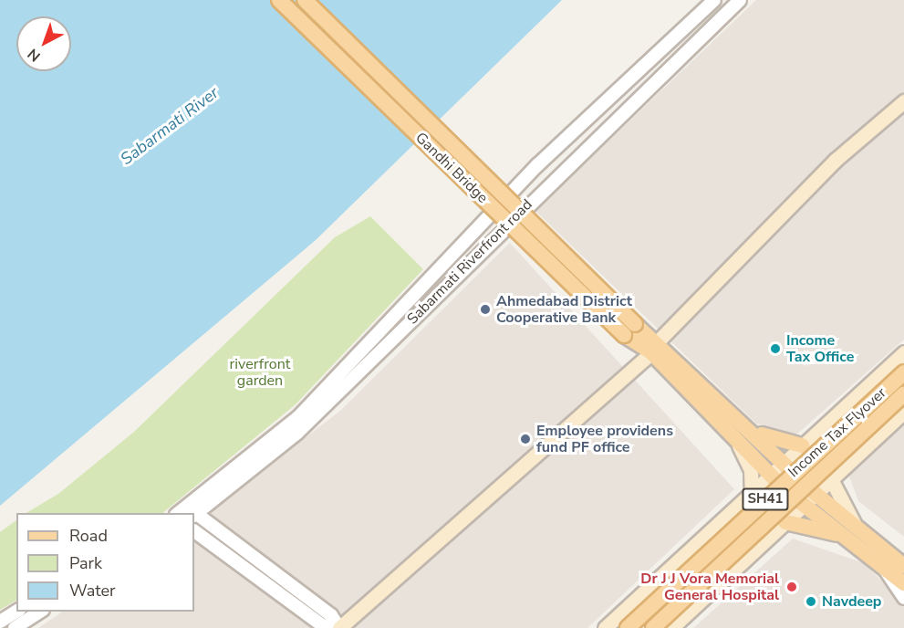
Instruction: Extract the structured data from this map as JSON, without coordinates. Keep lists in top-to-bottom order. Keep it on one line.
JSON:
{"streets":{"main road":["Gandhi Bridge","Income Tax Flyover","SH41"],"street":["Sabarmati Riverfront road"]},"water":["Sabarmati River"],"parks":["riverfront garden"],"places":["Ahmedabad District Cooperative Bank","Income Tax Office","Employee providens fund PF office","Dr J J Vora Memorial General Hospital","Navdeep"],"legend":["Road","Park","Water"],"north":"bottom left"}
